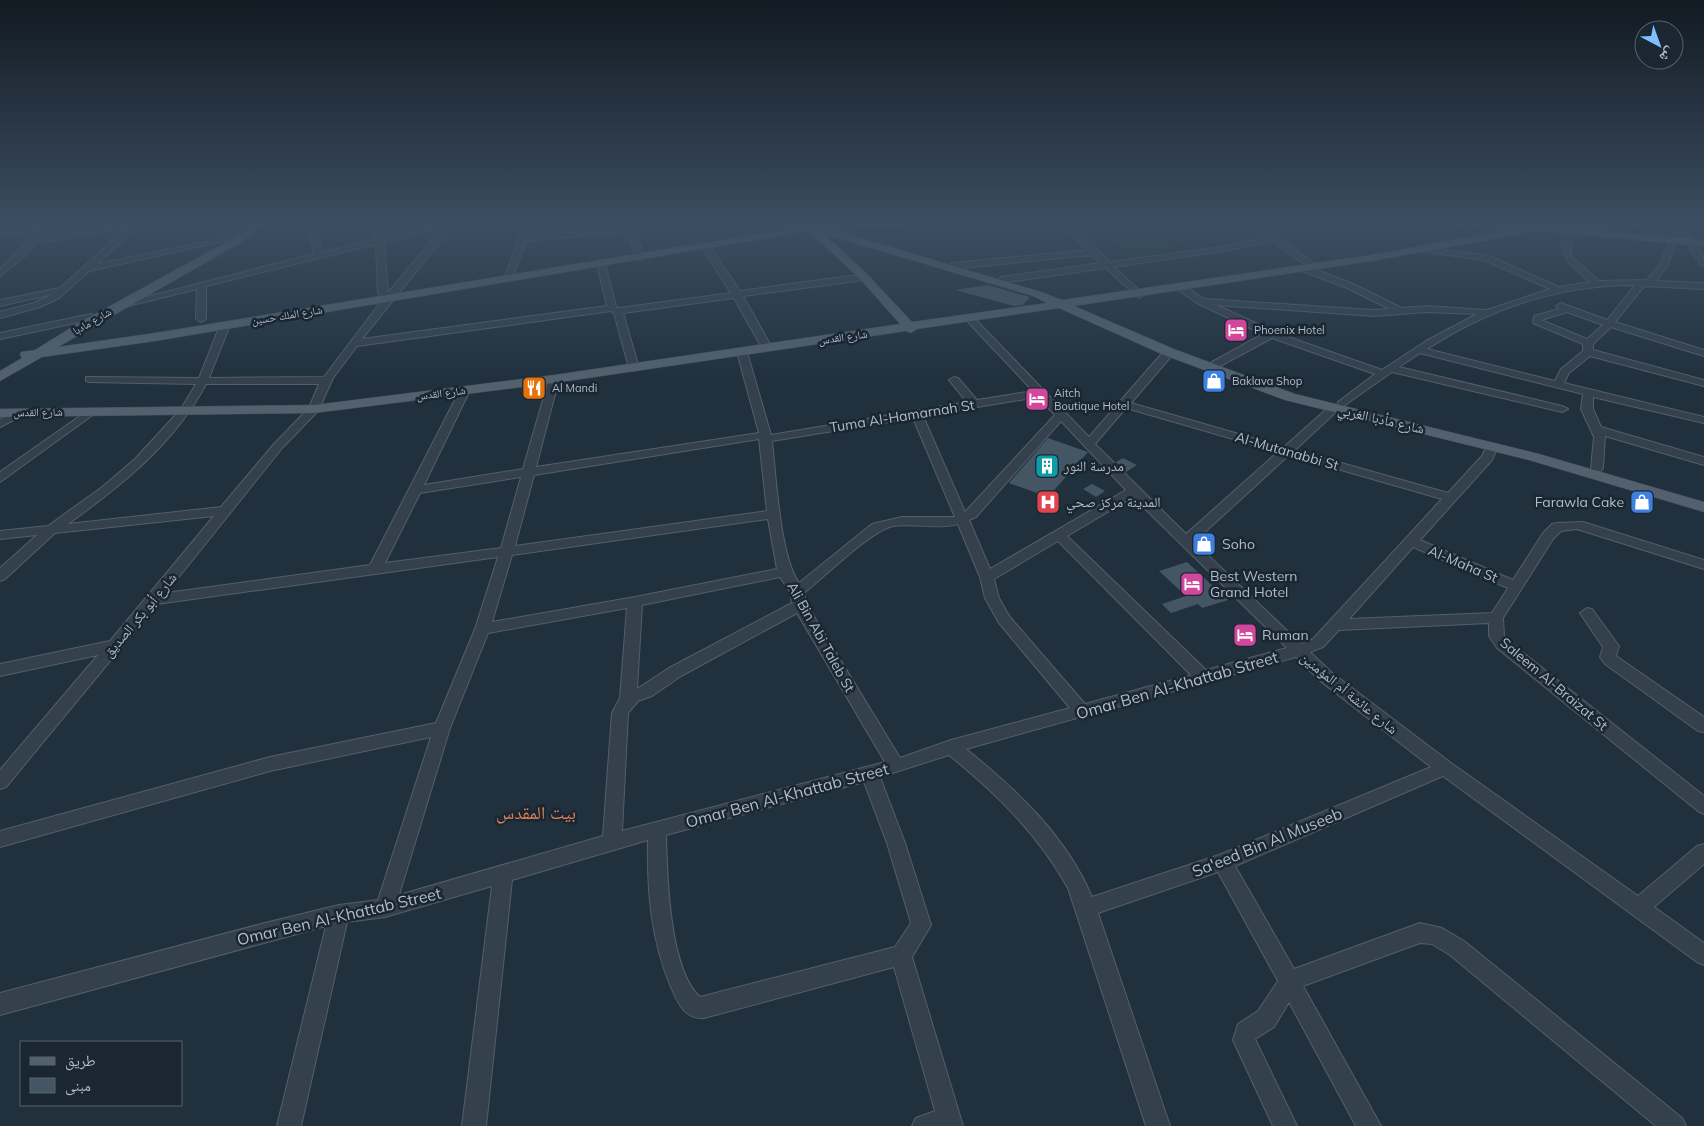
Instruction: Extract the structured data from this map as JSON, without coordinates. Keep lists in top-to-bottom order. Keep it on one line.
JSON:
{"streets":{"main road":["شارع الملك حسين","شارع مادبا","شارع القدس","شارع مأدبا الغربي"],"street":["Tuma Al-Hamarnah St","Al-Mutanabbi St","Al-Maha St","شارع أبو بكر الصديق","Ali Bin Abi Taleb St","Saleem Al-Braizat St","Omar Ben Al-Khattab Street","شارع عائشة أم المؤمنين","Sa'eed Bin Al Museeb"]},"crossings":[["شارع الملك حسين","شارع مادبا"],["شارع الملك حسين","شارع أبو بكر الصديق"],["شارع القدس","شارع مأدبا الغربي"],["شارع القدس","شارع أبو بكر الصديق"],["شارع القدس","Ali Bin Abi Taleb St"],["شارع القدس","شارع عائشة أم المؤمنين"],["Tuma Al-Hamarnah St","Ali Bin Abi Taleb St"],["Tuma Al-Hamarnah St","شارع عائشة أم المؤمنين"],["شارع مأدبا الغربي","Omar Ben Al-Khattab Street"],["Al-Mutanabbi St","Omar Ben Al-Khattab Street"],["Al-Maha St","Saleem Al-Braizat St"],["Al-Maha St","Omar Ben Al-Khattab Street"],["Ali Bin Abi Taleb St","Omar Ben Al-Khattab Street"],["Omar Ben Al-Khattab Street","شارع عائشة أم المؤمنين"],["شارع عائشة أم المؤمنين","Sa'eed Bin Al Museeb"]],"districts":["بيت المقدس"],"places":{"hotel":["Phoenix Hotel","Aitch Boutique Hotel","Best Western Grand Hotel","Ruman"],"shop":["Baklava Shop","Farawla Cake","Soho"],"restaurant":["Al Mandi"],"building":["مدرسة النور"],"hospital":["المدينة مركز صحي"]},"legend":["طريق","مبنى"],"north":"bottom right"}
